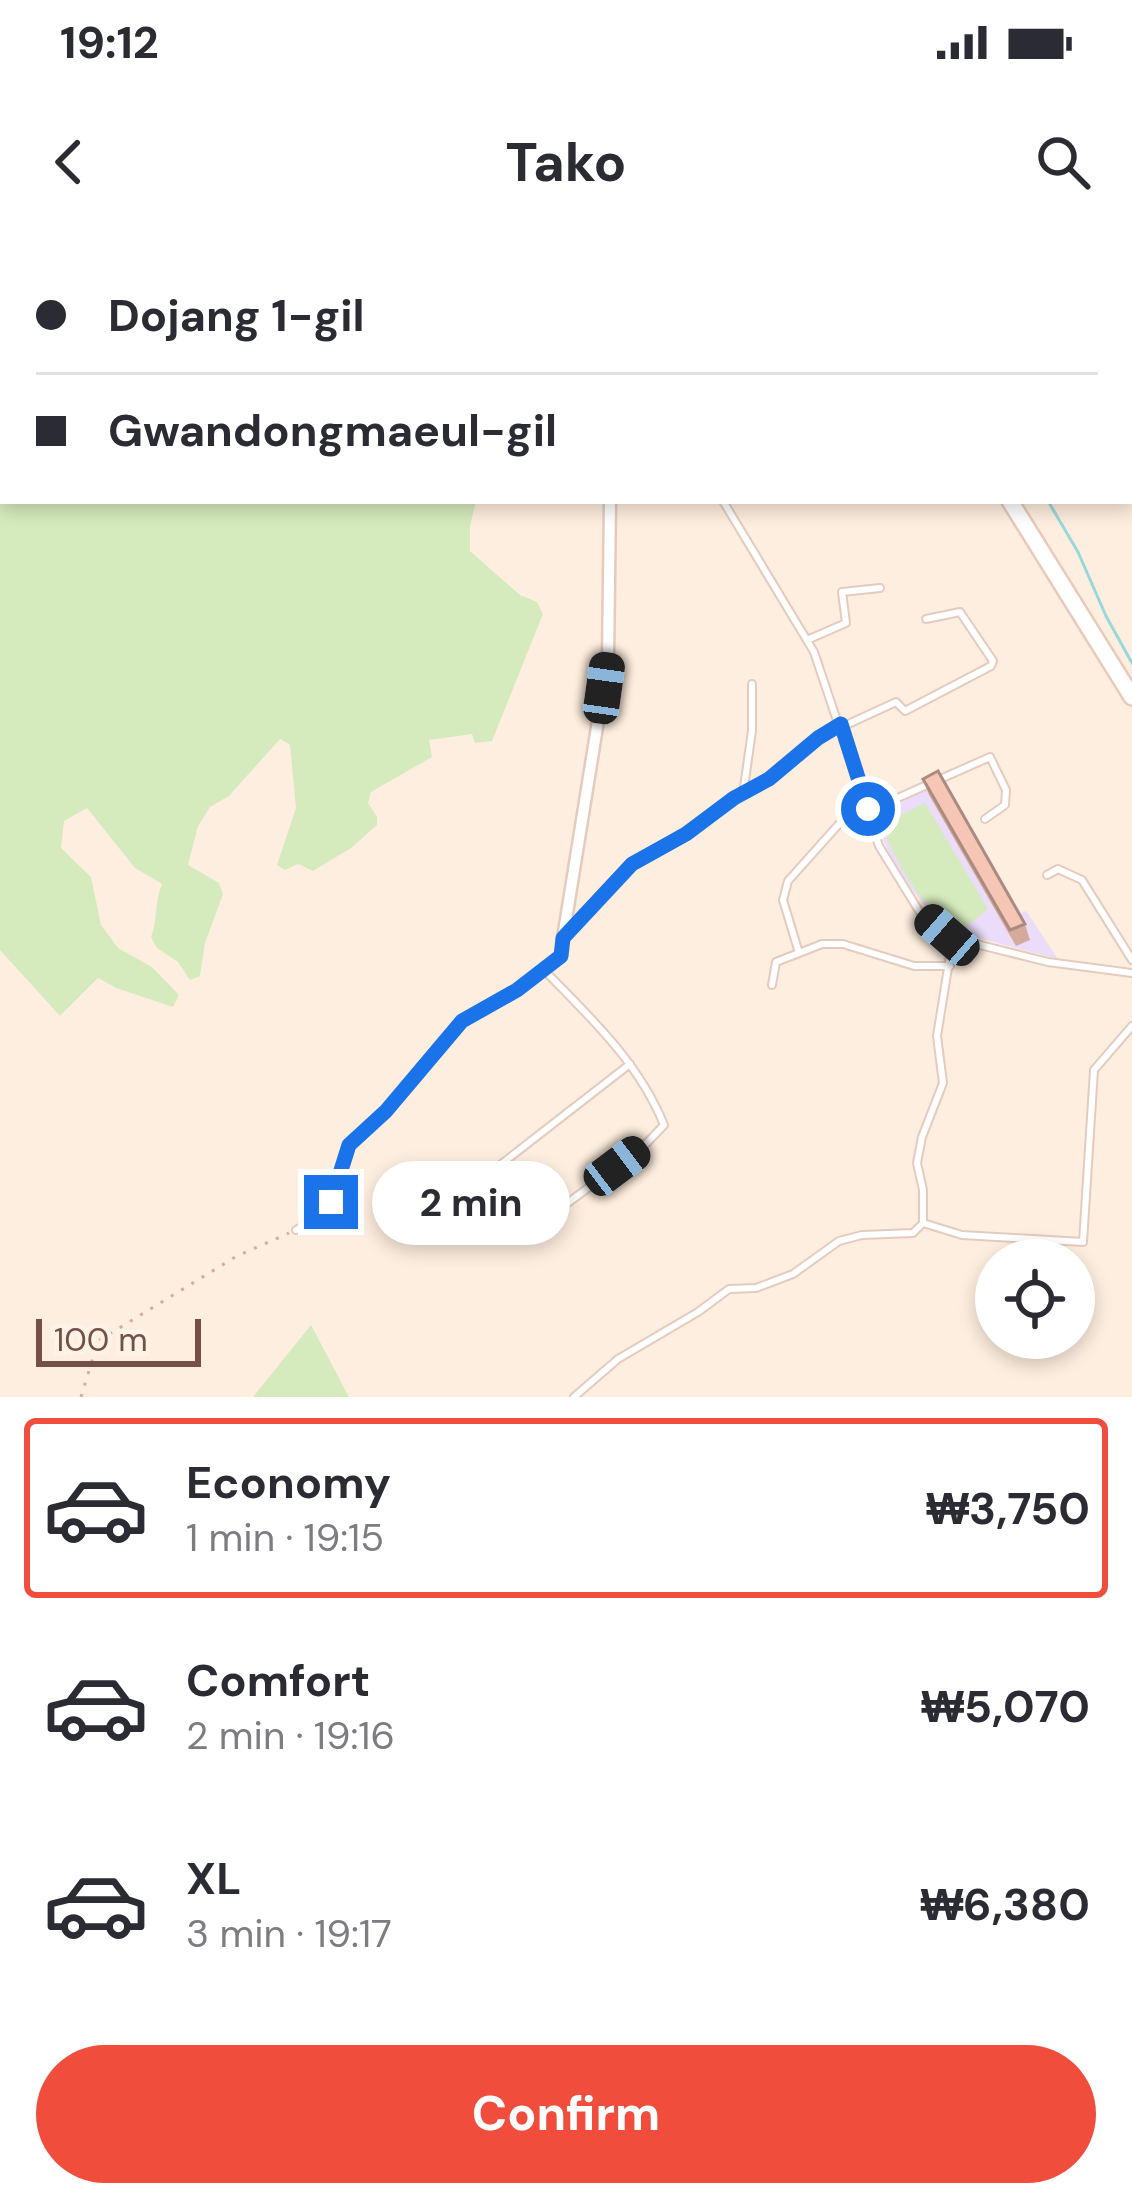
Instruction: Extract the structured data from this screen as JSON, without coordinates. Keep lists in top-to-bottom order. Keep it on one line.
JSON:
{"scale_bar":"100 m","page":{"status":"19:12","header":"Tako","banner":["Dojang 1-gil","Gwandongmaeul-gil"],"bubble":"2 min","scale":"100 m","list":[{"name":"Economy","note":"1 min · 19:15","value":"₩3,750"},{"name":"Comfort","note":"2 min · 19:16","value":"₩5,070"},{"name":"XL","note":"3 min · 19:17","value":"₩6,380"}],"buttons":"Confirm"}}
